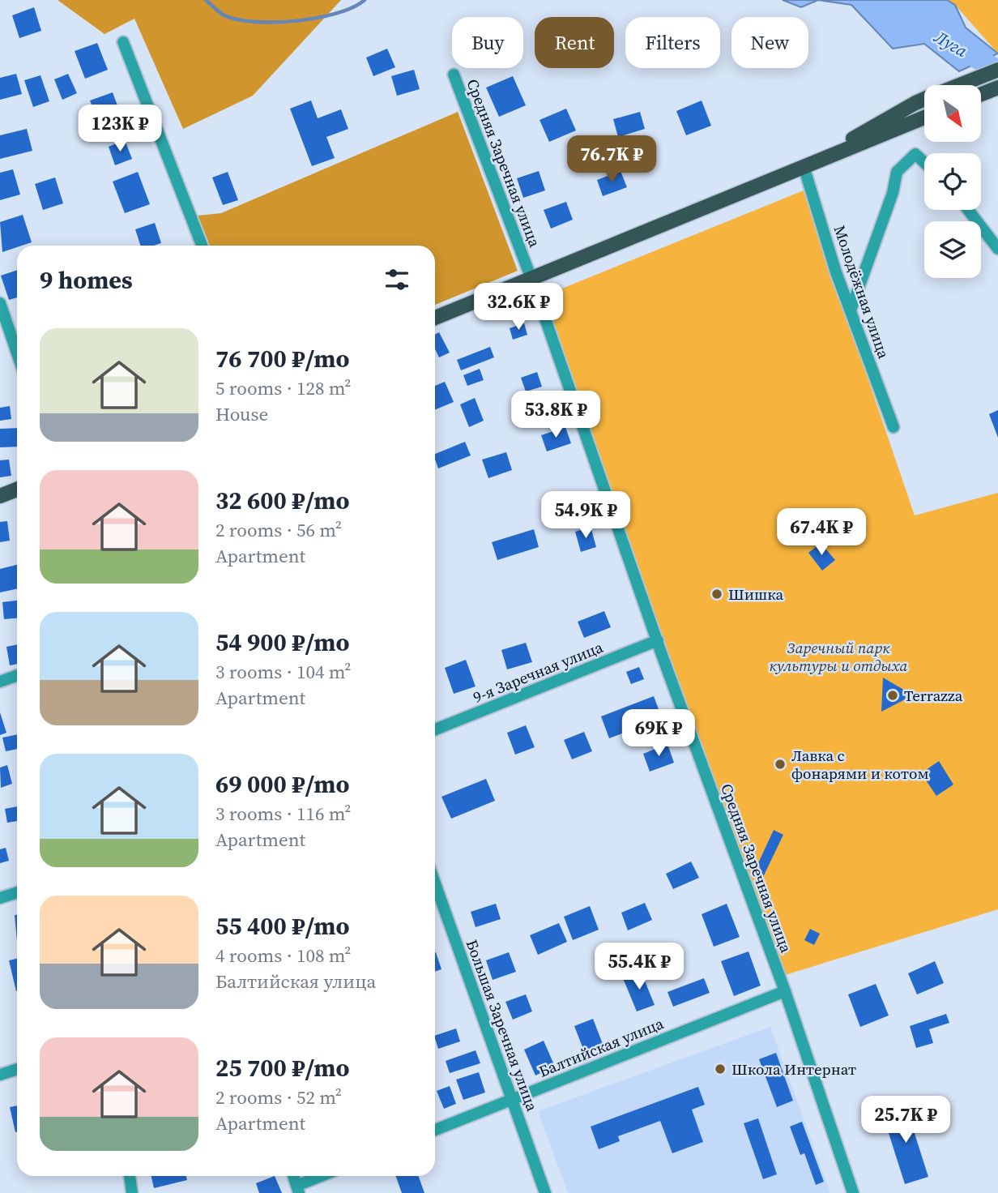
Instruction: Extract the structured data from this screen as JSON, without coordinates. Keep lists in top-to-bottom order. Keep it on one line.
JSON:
{"streets":{"street":["Средняя Заречная улица","Молодёжная улица","9-я Заречная улица","Большая Заречная улица","Балтийская улица"]},"crossings":[["Средняя Заречная улица","9-я Заречная улица"],["Средняя Заречная улица","Балтийская улица"],["Большая Заречная улица","Балтийская улица"]],"water":["Луга"],"parks":["Заречный парк культуры и отдыха"],"places":["Шишка","Terrazza","Лавка с фонарями и котом","Школа Интернат"],"north":"bottom right","page":{"chip":["Buy","Rent","Filters","New"],"price":["123K ₽","76.7K ₽","32.6K ₽","53.8K ₽","54.9K ₽","67.4K ₽","69K ₽","55.4K ₽","25.7K ₽"],"heading":"9 homes","list":[{"name":"76 700 ₽/mo","note":"5 rooms · 128 m² · House"},{"name":"32 600 ₽/mo","note":"2 rooms · 56 m² · Apartment"},{"name":"54 900 ₽/mo","note":"3 rooms · 104 m² · Apartment"},{"name":"69 000 ₽/mo","note":"3 rooms · 116 m² · Apartment"},{"name":"55 400 ₽/mo","note":"4 rooms · 108 m² · Балтийская улица"},{"name":"25 700 ₽/mo","note":"2 rooms · 52 m² · Apartment"}]}}
